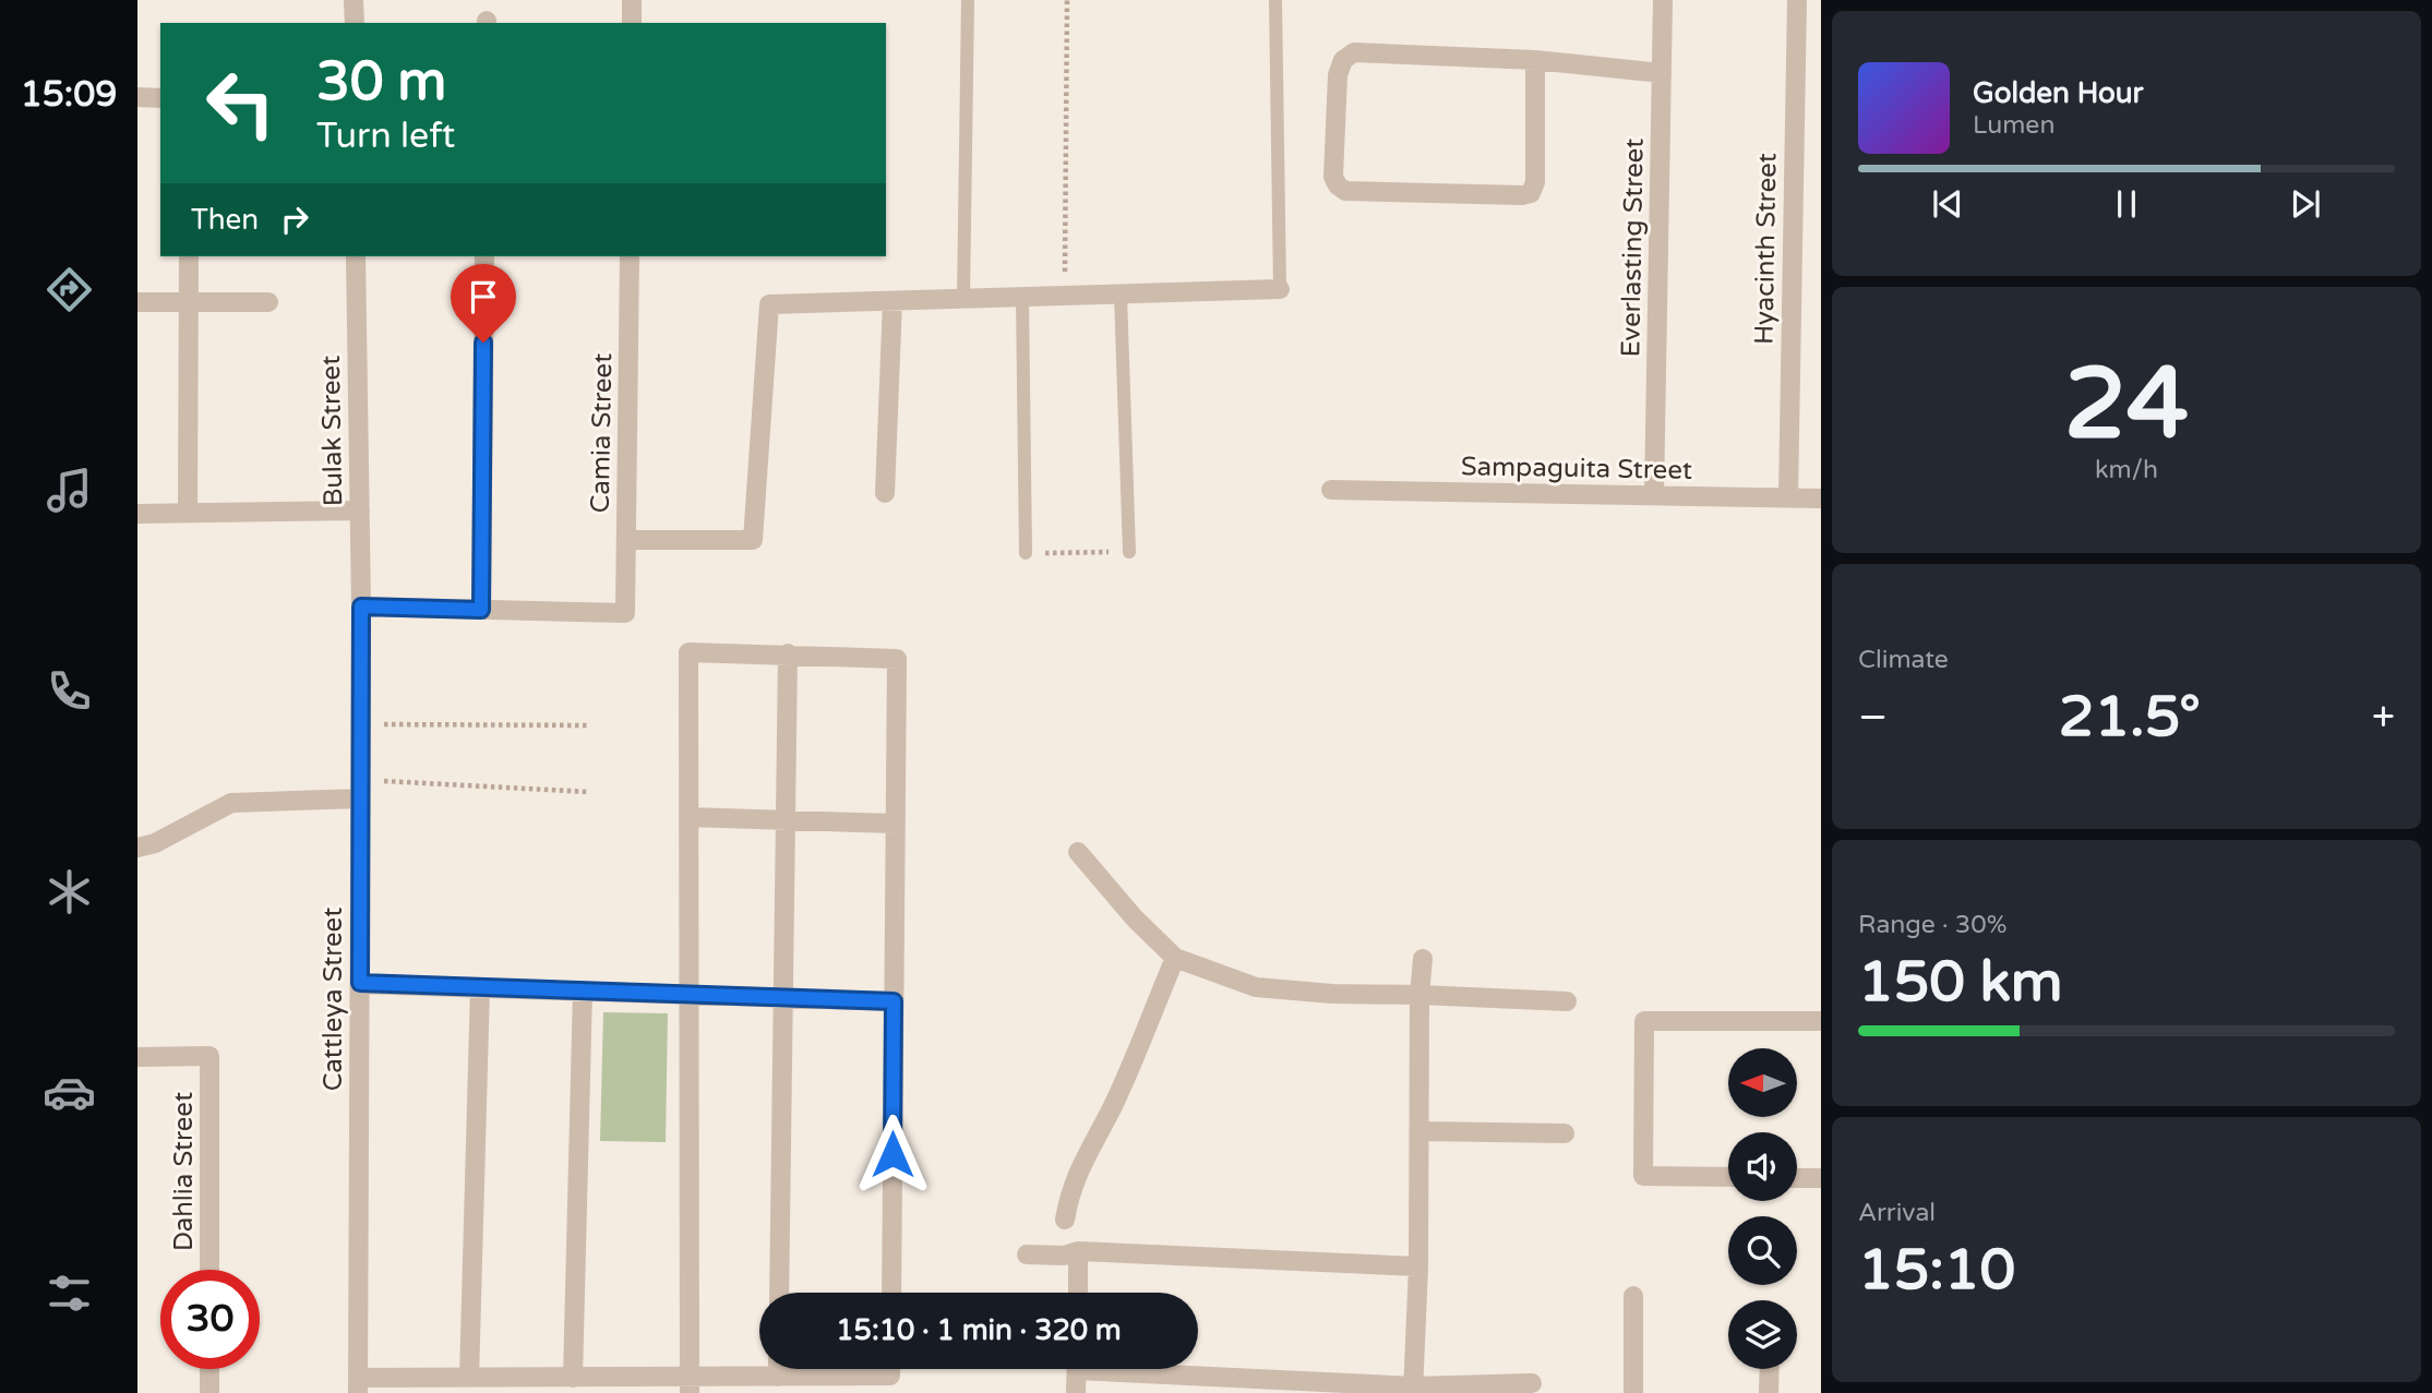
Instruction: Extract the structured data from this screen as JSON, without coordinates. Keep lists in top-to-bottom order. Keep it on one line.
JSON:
{"streets":{"street":["Everlasting Street","Hyacinth Street","Bulak Street","Camia Street","Sampaguita Street","Cattleya Street","Dahlia Street"]},"crossings":[["Everlasting Street","Sampaguita Street"],["Hyacinth Street","Sampaguita Street"],["Bulak Street","Cattleya Street"]],"north":"left","page":{"tabs":"15:09","turn":["30 m","Turn left"],"song":["Golden Hour","Lumen"],"then":"Then","tile":[["24","km/h"],"Climate",["Range · 30%","150 km"],["Arrival","15:10"]],"heat":["−","21.5°","+"],"limit":"30","trip":"15:10 · 1 min · 320 m"}}
